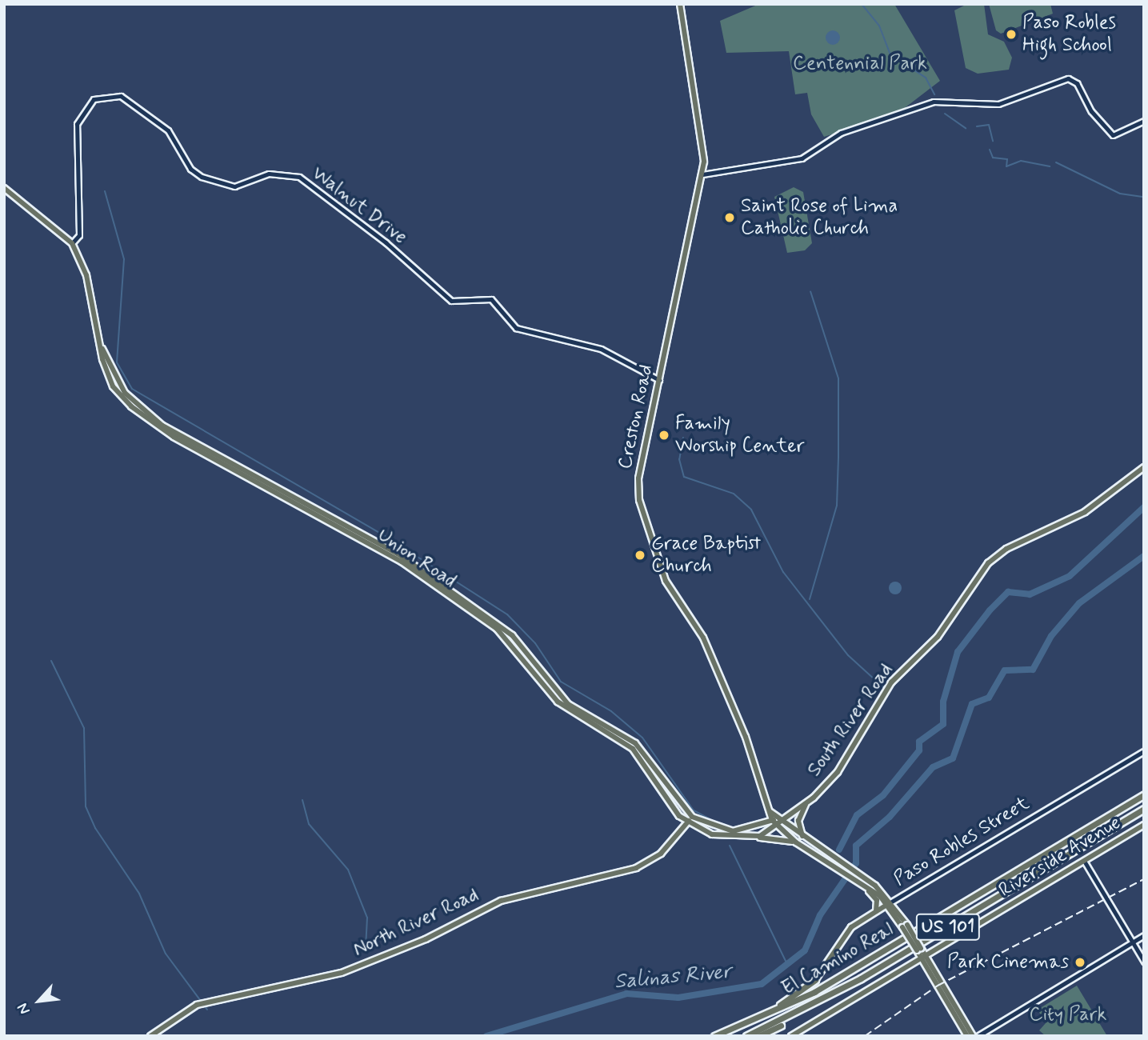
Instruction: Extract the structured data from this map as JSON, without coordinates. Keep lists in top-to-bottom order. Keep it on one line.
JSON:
{"streets":{"highway":["US 101","El Camino Real"],"main road":["Creston Road","Union Road","South River Road","Paso Robles Street","Riverside Avenue","North River Road"],"street":["Walnut Drive"]},"crossings":[["Walnut Drive","Creston Road"],["Walnut Drive","Union Road"],["Union Road","North River Road"]],"water":["Salinas River"],"parks":["Centennial Park","City Park"],"places":["Paso Robles High School","Saint Rose of Lima Catholic Church","Family Worship Center","Grace Baptist Church","Park Cinemas"],"north":"bottom left"}
